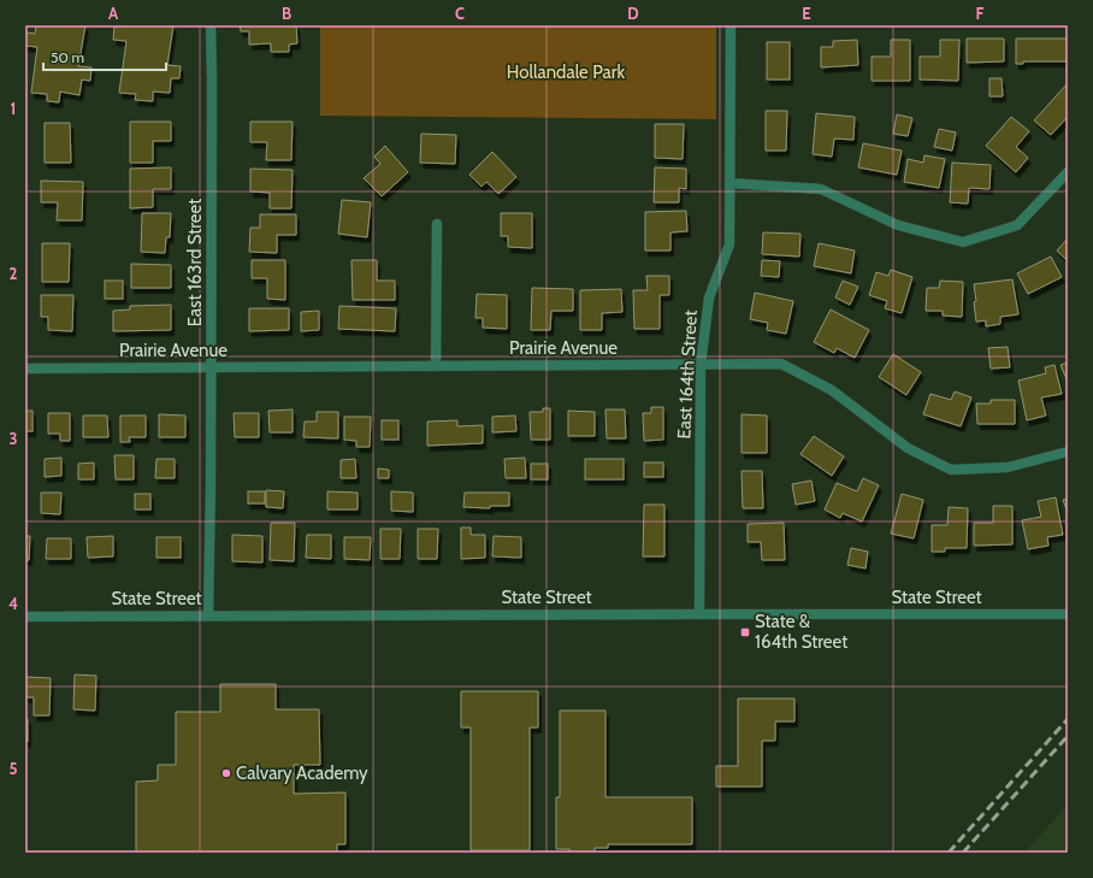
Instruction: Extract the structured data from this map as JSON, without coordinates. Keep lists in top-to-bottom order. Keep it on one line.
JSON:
{"streets":{"street":["East 163rd Street","Prairie Avenue","East 164th Street","State Street"]},"crossings":[["East 163rd Street","Prairie Avenue"],["East 163rd Street","State Street"],["Prairie Avenue","East 164th Street"],["East 164th Street","State Street"]],"parks":["Hollandale Park"],"places":{"transit":["State & 164th Street"],"other":["Calvary Academy"]},"scale_bar":"50 m","grid":{"columns":["A","B","C","D","E","F"],"rows":["1","2","3","4","5"]}}
